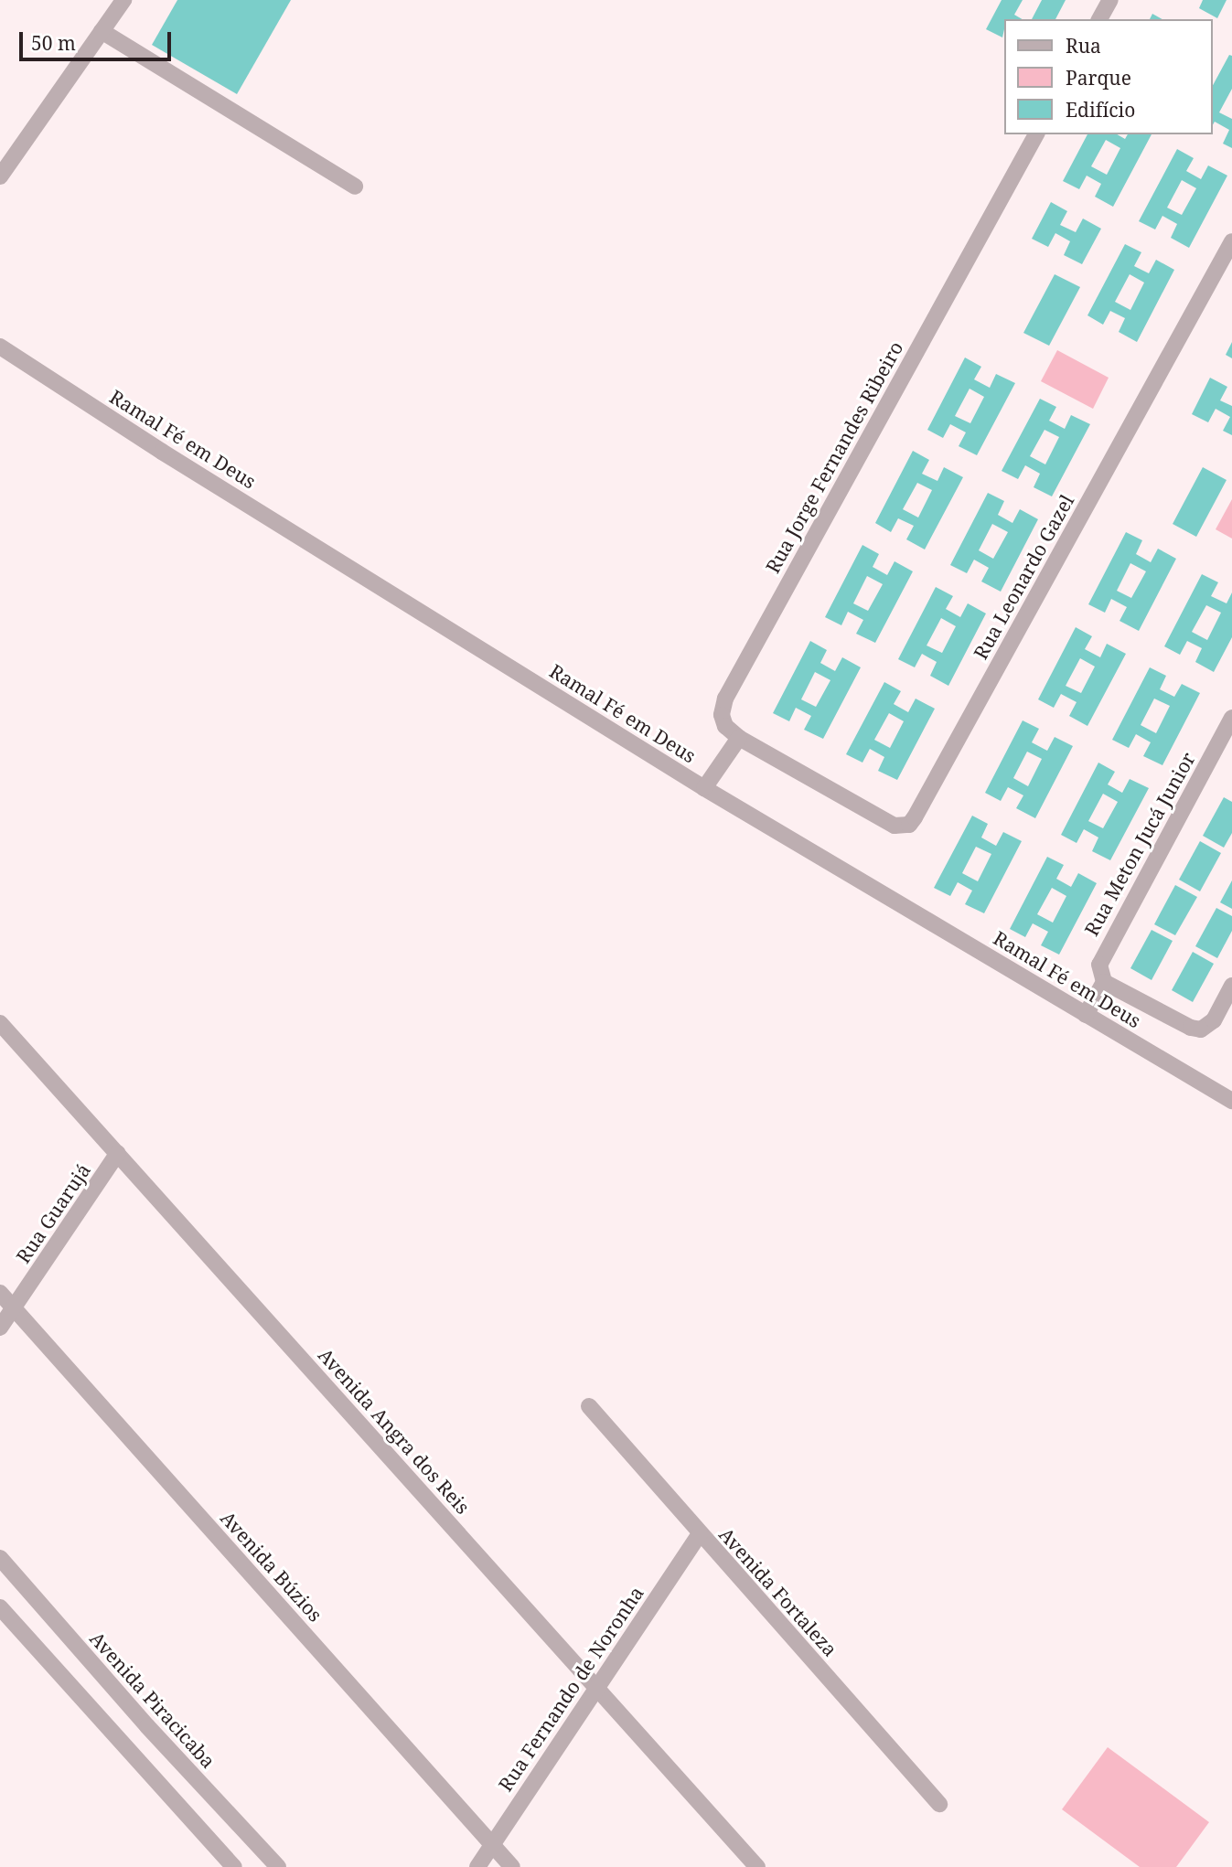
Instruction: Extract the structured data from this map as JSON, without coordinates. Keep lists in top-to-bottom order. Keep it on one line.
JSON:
{"streets":{"street":["Ramal Fé em Deus","Rua Jorge Fernandes Ribeiro","Rua Leonardo Gazel","Rua Meton Jucá Junior","Rua Guarujá","Avenida Angra dos Reis","Avenida Búzios","Avenida Fortaleza","Rua Fernando de Noronha","Avenida Piracicaba"]},"crossings":[["Rua Jorge Fernandes Ribeiro","Rua Leonardo Gazel"],["Rua Guarujá","Avenida Angra dos Reis"],["Rua Guarujá","Avenida Búzios"],["Avenida Angra dos Reis","Rua Fernando de Noronha"],["Avenida Búzios","Rua Fernando de Noronha"],["Avenida Fortaleza","Rua Fernando de Noronha"]],"legend":["Rua","Parque","Edifício"],"scale_bar":"50 m"}
